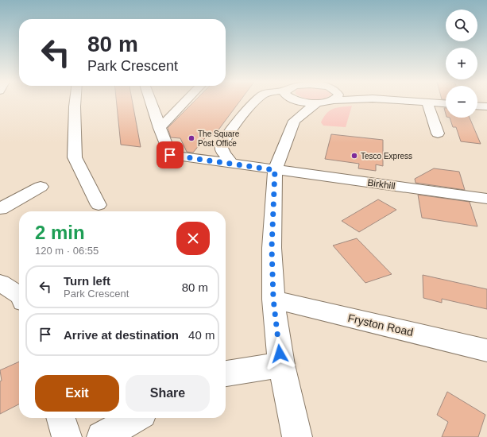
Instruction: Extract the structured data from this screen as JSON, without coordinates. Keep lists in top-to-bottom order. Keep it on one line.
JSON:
{"streets":{"street":["Birkhill","Fryston Road"]},"places":["The Square Post Office","Tesco Express"],"page":{"map_buttons":["+","−"],"turn":["80 m","Park Crescent"],"heading":["2 min","120 m · 06:55"],"list":[{"name":"Turn left","note":"Park Crescent","value":"80 m"},{"name":"Arrive at destination","value":"40 m"}],"buttons":["Exit","Share"]}}
